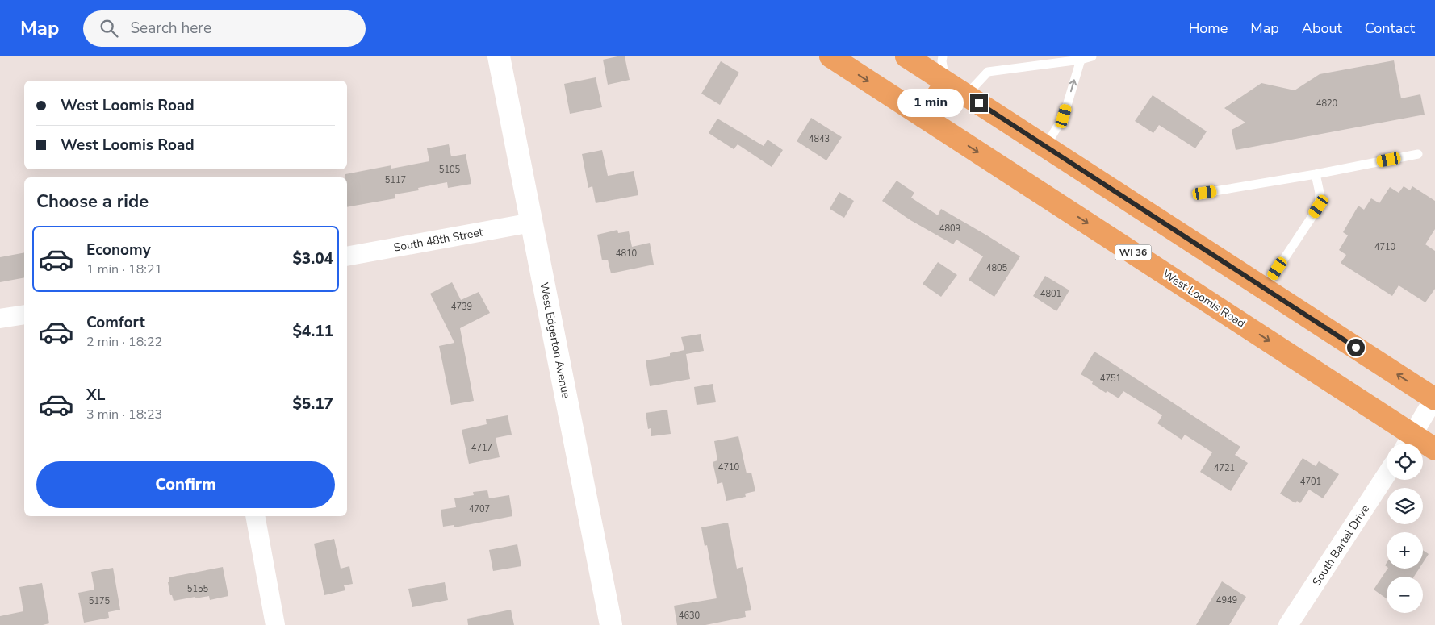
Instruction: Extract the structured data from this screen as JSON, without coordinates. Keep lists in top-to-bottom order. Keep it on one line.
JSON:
{"streets":{"main road":["WI 36","West Loomis Road"],"street":["South 48th Street","West Edgerton Avenue","South Bartel Drive"]},"crossings":[["South 48th Street","West Edgerton Avenue"]],"house_numbers":["4820","4843","5105","5117","4809","4710","4810","4805","4801","4739","4751","4717","4710","4721","4701","4707","5155","4949","5175","4630"],"page":{"header":"Map","search":"Search here","nav":["Home","Map","About","Contact"],"banner":["West Loomis Road","West Loomis Road"],"bubble":"1 min","heading":"Choose a ride","list":[{"name":"Economy","note":"1 min · 18:21","value":"$3.04"},{"name":"Comfort","note":"2 min · 18:22","value":"$4.11"},{"name":"XL","note":"3 min · 18:23","value":"$5.17"}],"map_buttons":["+","−"],"buttons":"Confirm"}}
